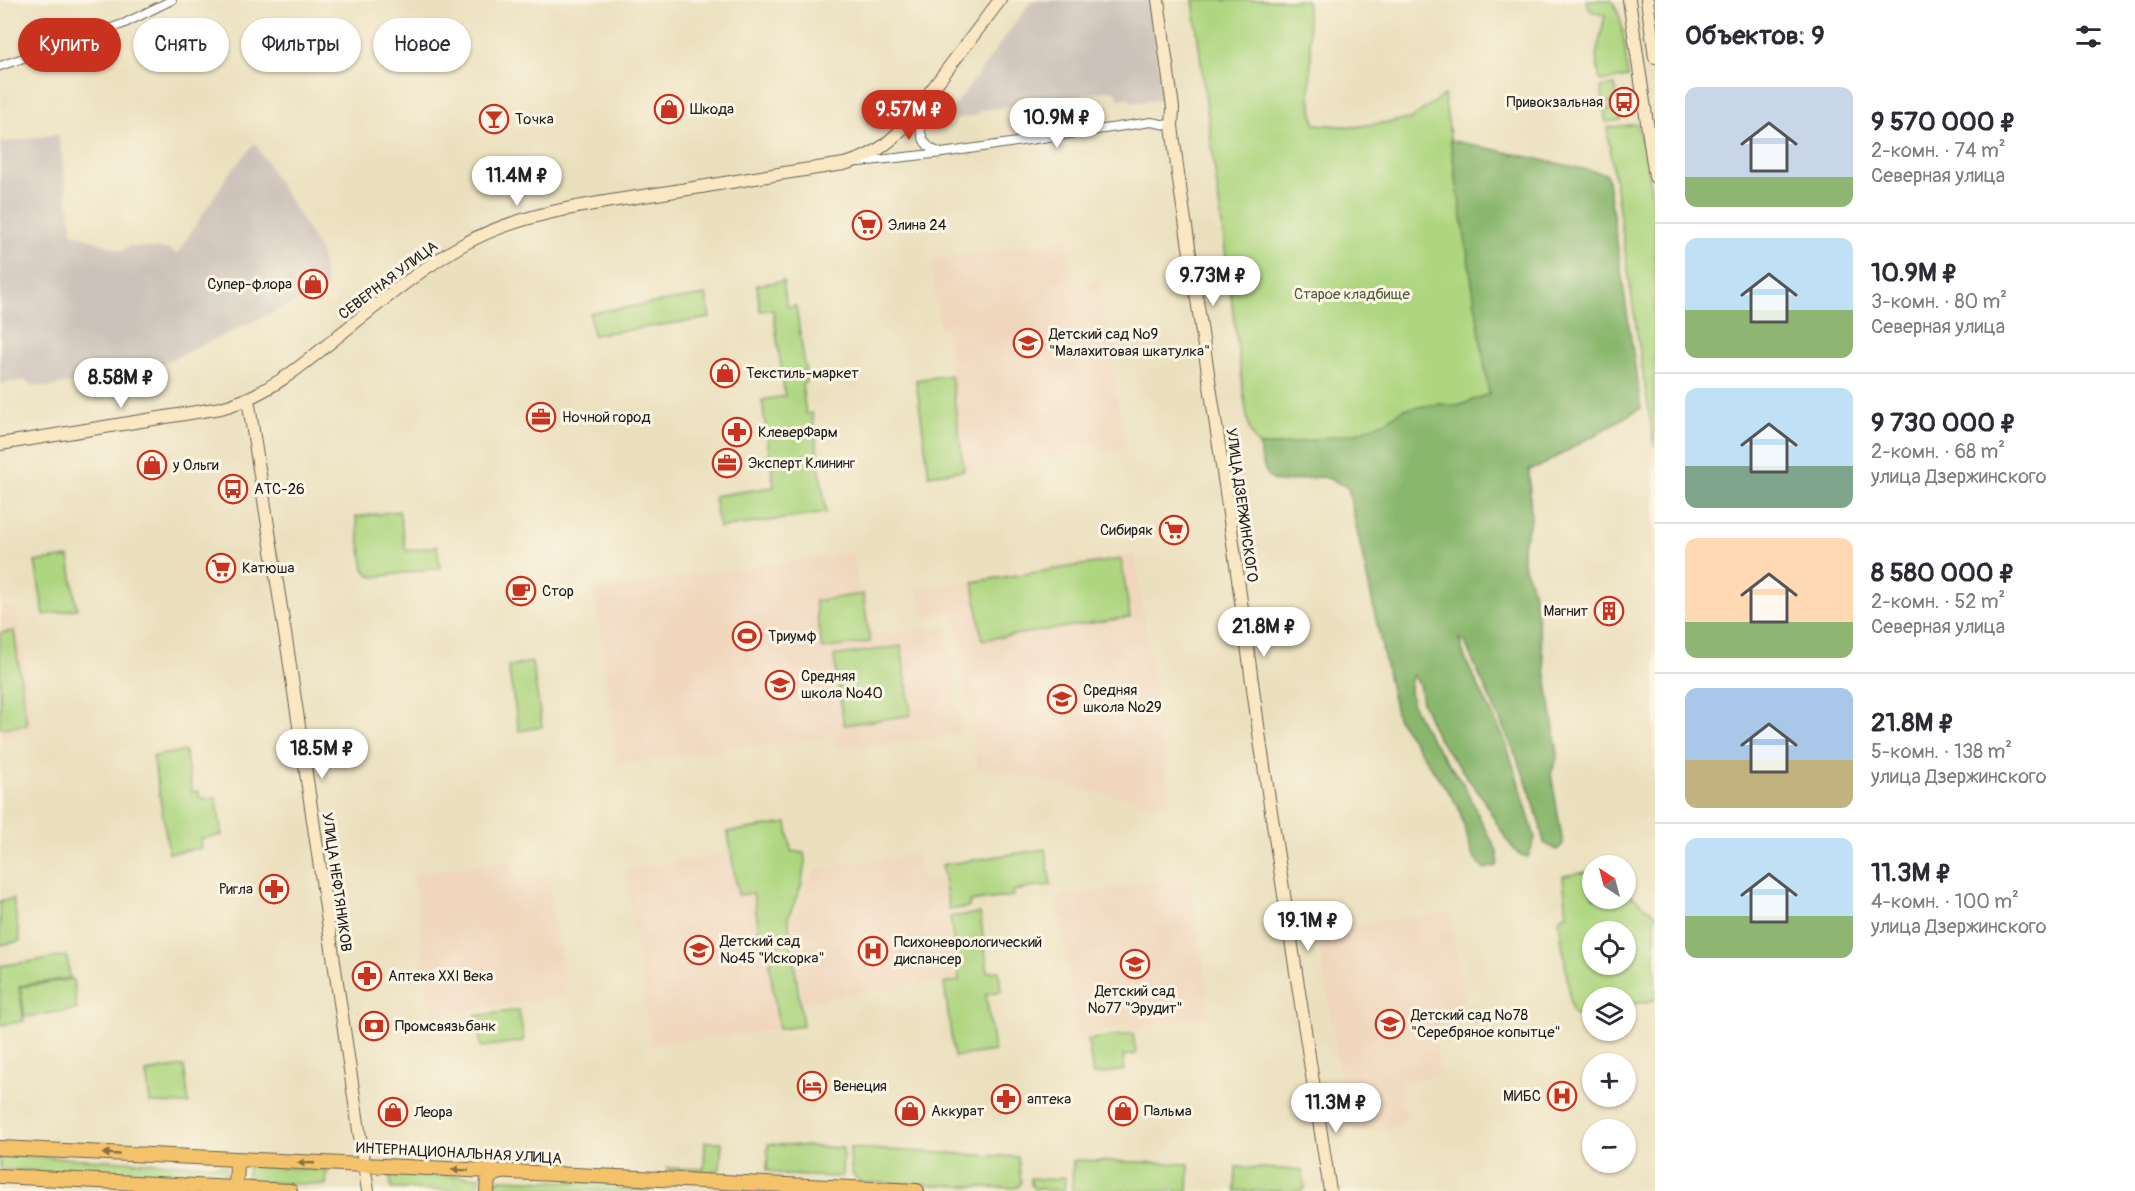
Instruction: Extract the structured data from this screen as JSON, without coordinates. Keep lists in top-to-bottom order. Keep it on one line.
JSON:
{"streets":{"main road":["СЕВЕРНАЯ УЛИЦА","УЛИЦА ДЗЕРЖИНСКОГО","УЛИЦА НЕФТЯНИКОВ","ИНТЕРНАЦИОНАЛЬНАЯ УЛИЦА"]},"crossings":[["СЕВЕРНАЯ УЛИЦА","УЛИЦА ДЗЕРЖИНСКОГО"],["СЕВЕРНАЯ УЛИЦА","УЛИЦА НЕФТЯНИКОВ"],["УЛИЦА НЕФТЯНИКОВ","ИНТЕРНАЦИОНАЛЬНАЯ УЛИЦА"]],"parks":["Старое кладбище"],"places":{"bus stop":["Привокзальная","АТС-26"],"shop":["Шкода","Супер-флора","Текстиль-маркет","у Ольги","Аккурат","Пальма","Леора"],"bar":["Точка"],"supermarket":["Элина 24","Сибиряк","Катюша"],"school or university":["Детский сад №9 \"Малахитовая шкатулка\"","Средняя школа №40","Средняя школа №29","Детский сад №45 \"Искорка\"","Детский сад №77 \"Эрудит\"","Детский сад №78 \"Серебряное копытце\""],"office":["Ночной город","Эксперт Клининг"],"pharmacy":["КлеверФарм","Ригла","Аптека XXI Века","аптека"],"cafe":["Стор"],"building":["Магнит"],"sports":["Триумф"],"hospital":["Психоневрологический диспансер","МИБС"],"bank":["Промсвязьбанк"],"hotel":["Венеция"]},"north":"top left","page":{"heading":"Объектов: 9","chip":["Купить","Снять","Фильтры","Новое"],"list":[{"name":"9 570 000 ₽","note":"2-комн. · 74 m² · Северная улица"},{"name":"10.9M ₽","note":"3-комн. · 80 m² · Северная улица"},{"name":"9 730 000 ₽","note":"2-комн. · 68 m² · улица Дзержинского"},{"name":"8 580 000 ₽","note":"2-комн. · 52 m² · Северная улица"},{"name":"21.8M ₽","note":"5-комн. · 138 m² · улица Дзержинского"},{"name":"11.3M ₽","note":"4-комн. · 100 m² · улица Дзержинского"}],"price":["9.57M ₽","10.9M ₽","11.4M ₽","9.73M ₽","8.58M ₽","21.8M ₽","18.5M ₽","19.1M ₽","11.3M ₽"],"map_buttons":["+","−"]}}
